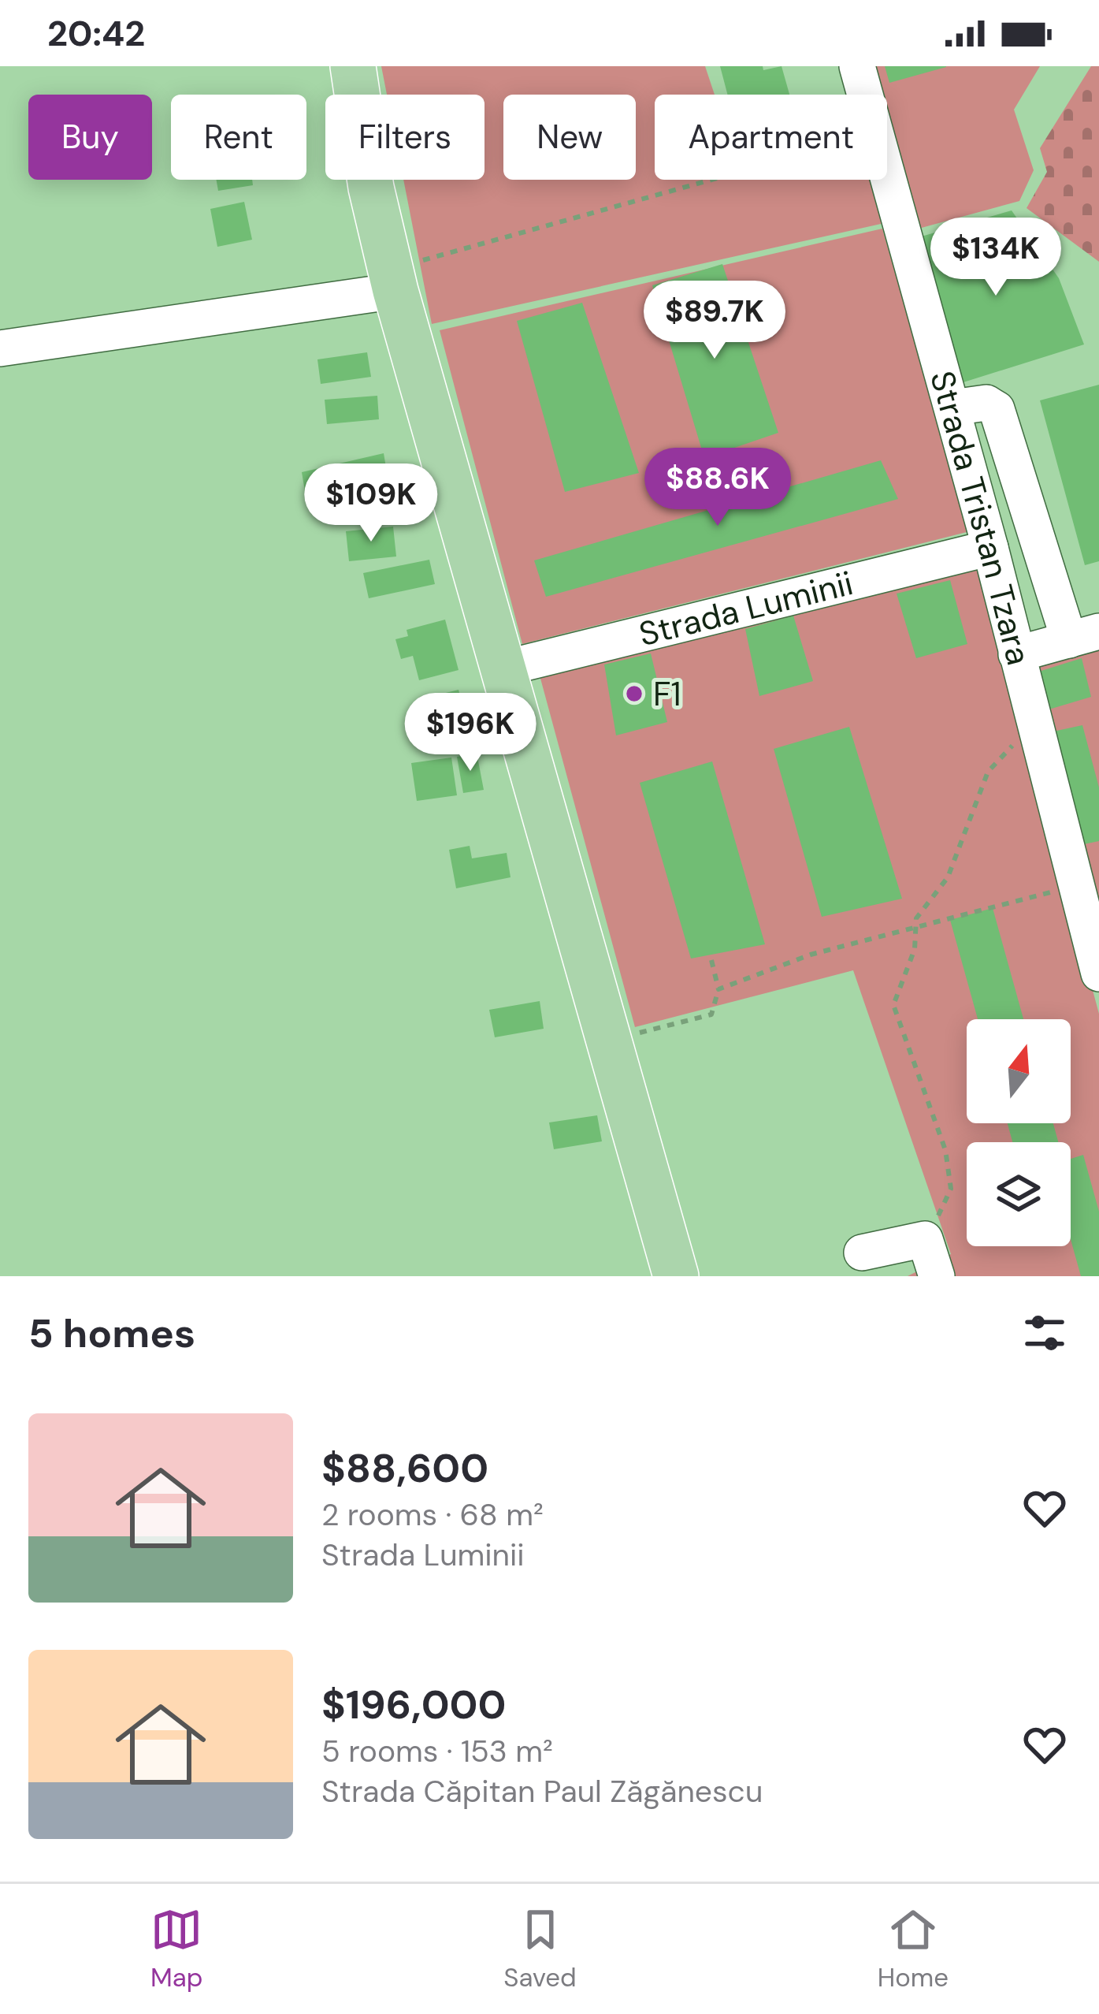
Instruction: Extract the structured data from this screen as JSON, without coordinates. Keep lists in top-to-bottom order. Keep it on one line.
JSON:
{"streets":{"street":["Strada Tristan Tzara","Strada Luminii"]},"crossings":[["Strada Tristan Tzara","Strada Luminii"]],"places":["F1"],"north":"top","page":{"status":"20:42","chip":["Buy","Rent","Filters","New","Apartment"],"price":["$134K","$89.7K","$88.6K","$109K","$196K"],"heading":"5 homes","list":[{"name":"$88,600","note":"2 rooms · 68 m² · Strada Luminii"},{"name":"$196,000","note":"5 rooms · 153 m² · Strada Căpitan Paul Zăgănescu"}],"tabs":["Map","Saved","Home"]}}
